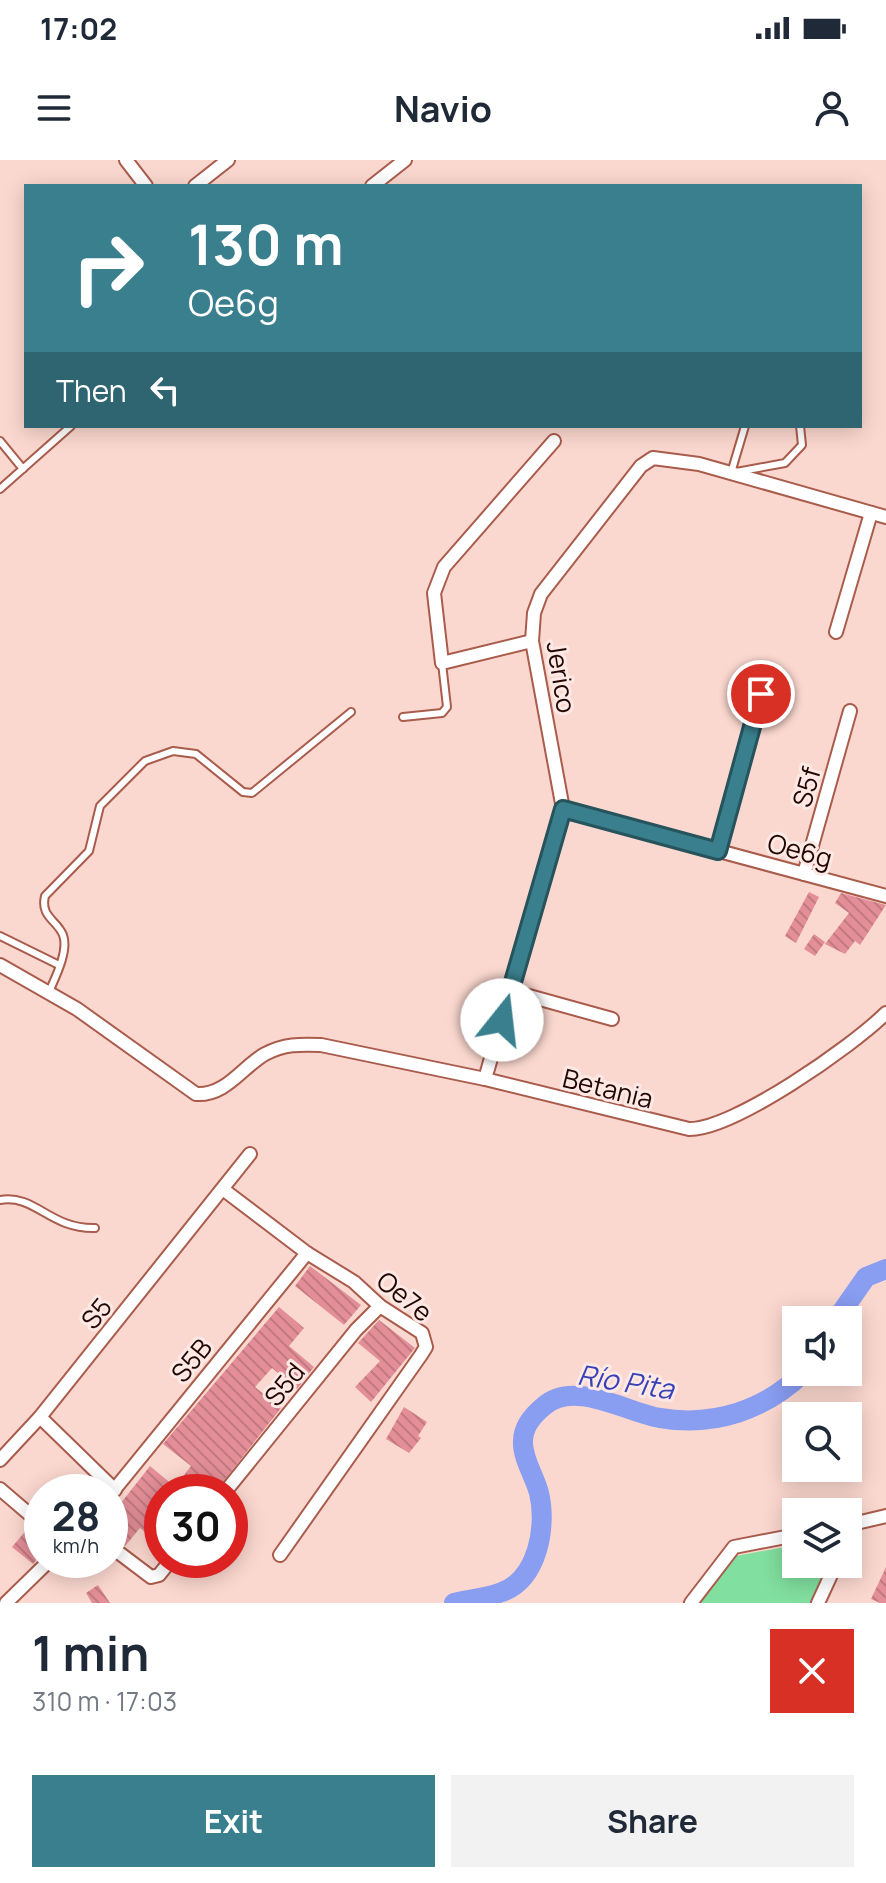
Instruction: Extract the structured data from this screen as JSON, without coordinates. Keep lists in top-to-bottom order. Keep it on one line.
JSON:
{"streets":{"street":["Jerico","S5f","Oe6g","Betania","Oe7e","S5","S5B","S5d"]},"crossings":[["Jerico","Oe6g"],["Jerico","Betania"],["S5f","Oe6g"],["Oe7e","S5"],["Oe7e","S5B"],["Oe7e","S5d"]],"water":["Río Pita"],"page":{"status":"17:02","header":"Navio","turn":["130 m","Oe6g"],"then":"Then","speed":"28 km/h","limit":"30","heading":["1 min","310 m · 17:03"],"buttons":["Exit","Share"]}}
